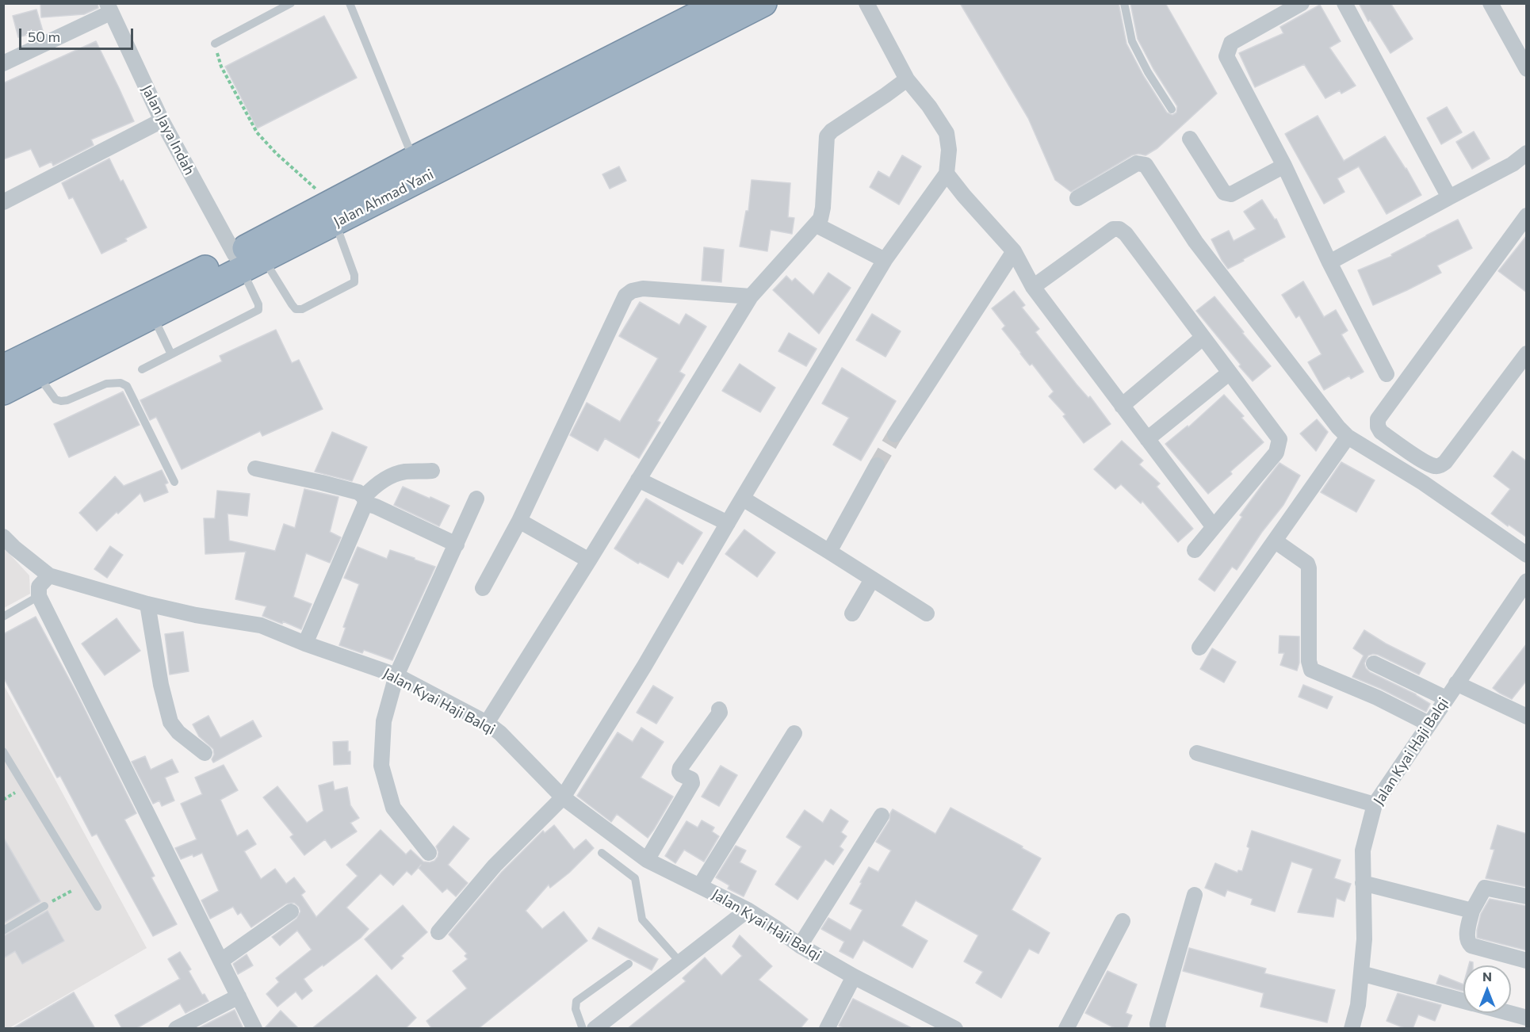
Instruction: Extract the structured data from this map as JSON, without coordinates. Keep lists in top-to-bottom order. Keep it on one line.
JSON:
{"streets":{"highway":["Jalan Ahmad Yani"],"street":["Jalan Jaya Indah","Jalan Kyai Haji Balqi"]},"crossings":[["Jalan Jaya Indah","Jalan Ahmad Yani"]],"scale_bar":"50 m","north":"top"}
